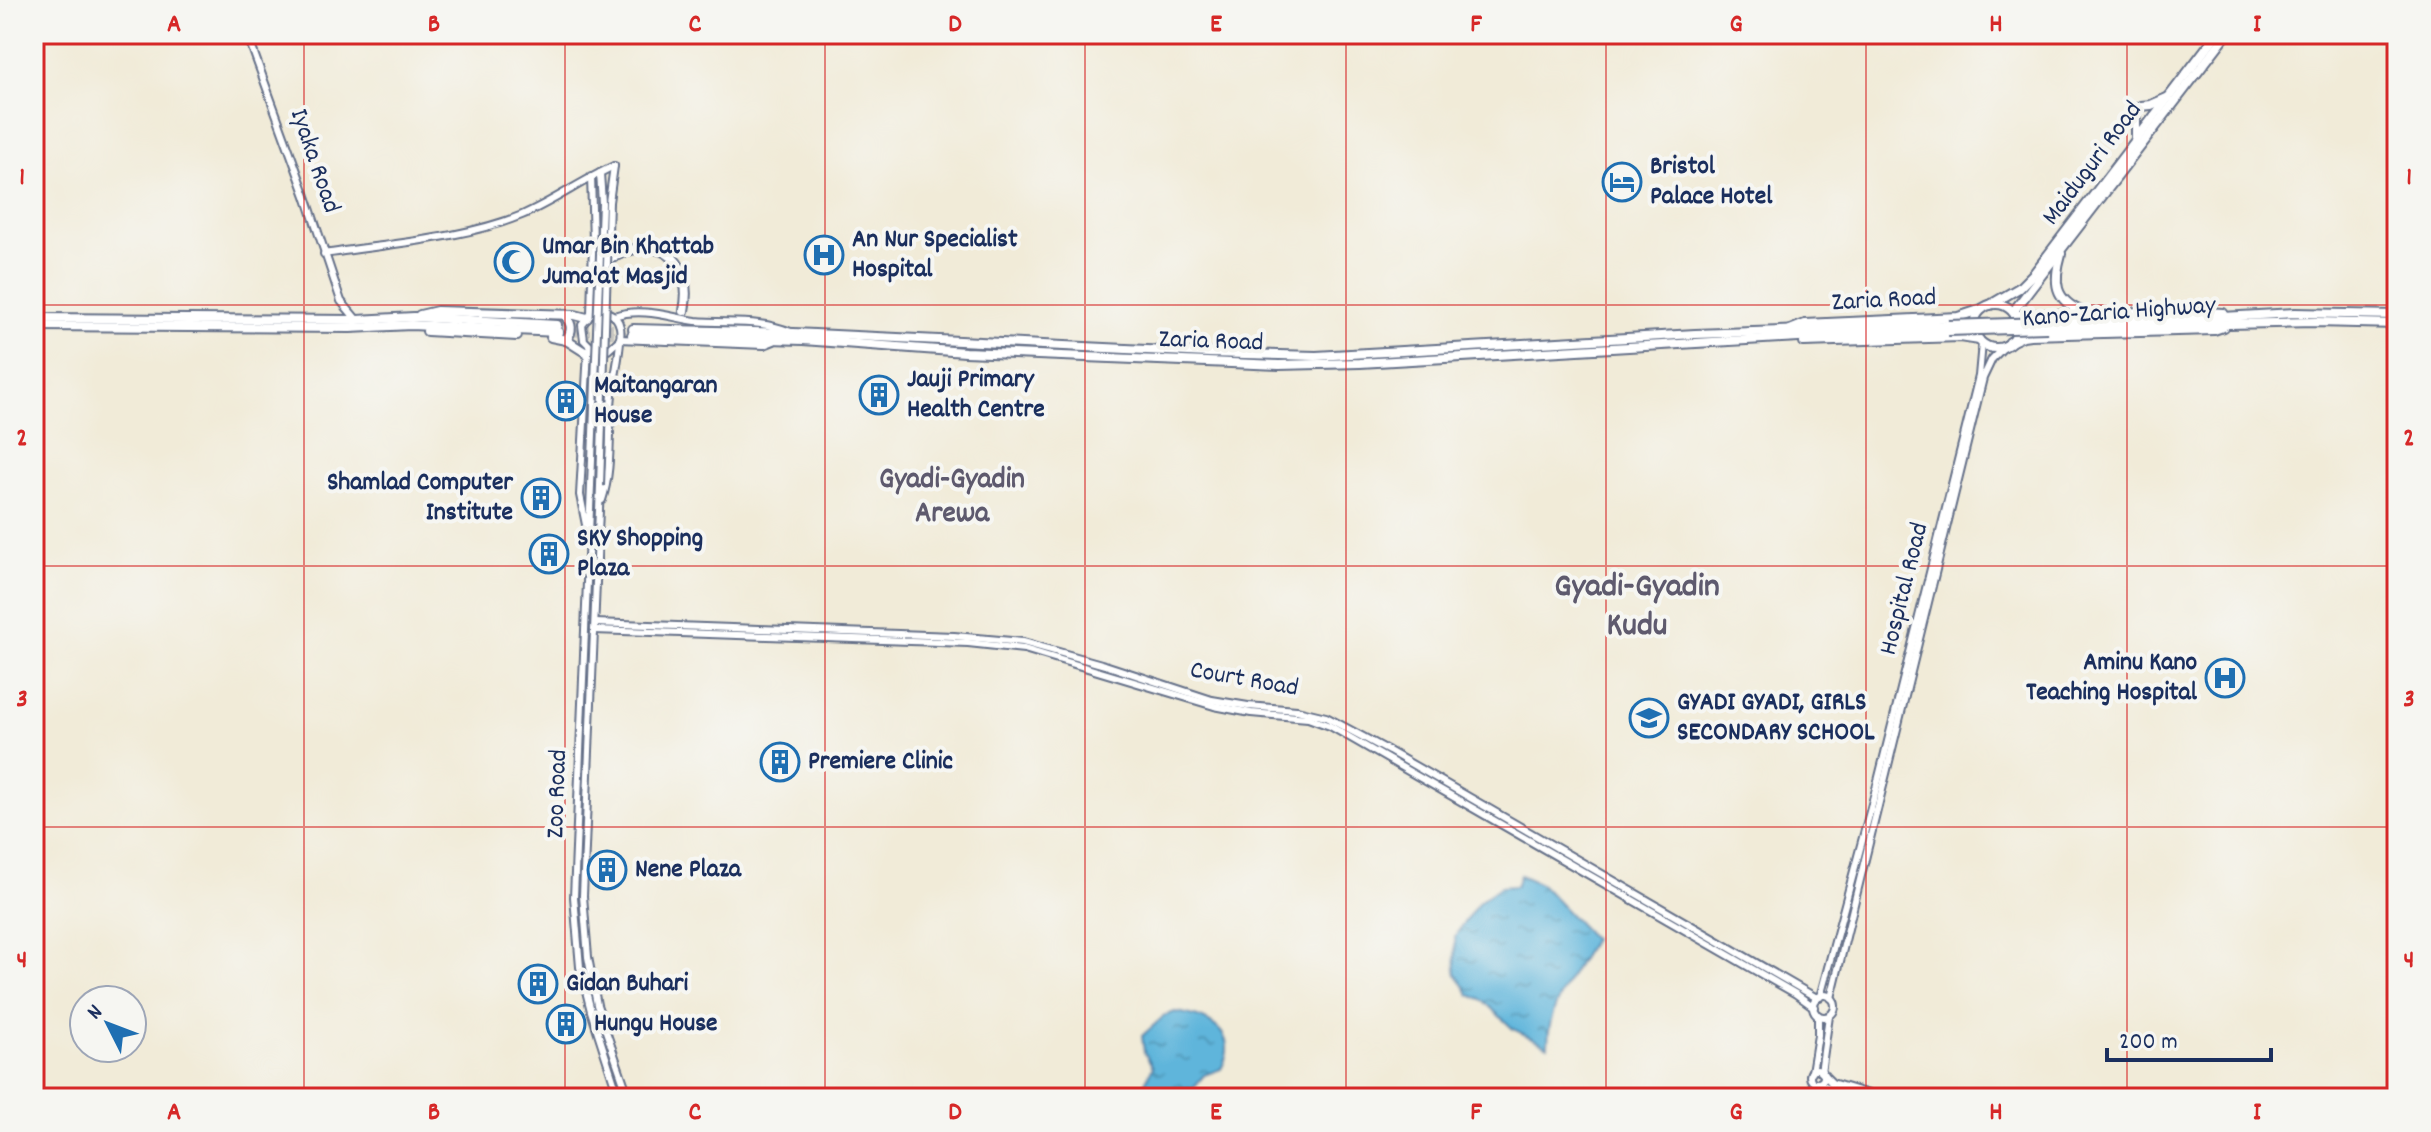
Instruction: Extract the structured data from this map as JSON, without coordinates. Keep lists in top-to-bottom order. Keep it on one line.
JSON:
{"streets":{"highway":["Maiduguri Road","Zaria Road","Kano-Zaria Highway"],"main road":["Iyaka Road","Hospital Road","Court Road","Zoo Road"]},"crossings":[["Maiduguri Road","Zaria Road"],["Maiduguri Road","Kano-Zaria Highway"],["Zaria Road","Kano-Zaria Highway"],["Hospital Road","Court Road"],["Court Road","Zoo Road"]],"districts":["Gyadi-Gyadin Arewa","Gyadi-Gyadin Kudu"],"places":{"hotel":["Bristol Palace Hotel"],"hospital":["An Nur Specialist Hospital","Aminu Kano Teaching Hospital"],"mosque":["Umar Bin Khattab Juma'at Masjid"],"building":["Jauji Primary Health Centre","Maitangaran House","Shamlad Computer Institute","SKY Shopping Plaza","Premiere Clinic","Nene Plaza","Gidan Buhari","Hungu House"],"school or university":["GYADI GYADI, GIRLS SECONDARY SCHOOL"]},"scale_bar":"200 m","north":"top left","grid":{"columns":["A","B","C","D","E","F","G","H","I"],"rows":["1","2","3","4"]}}
